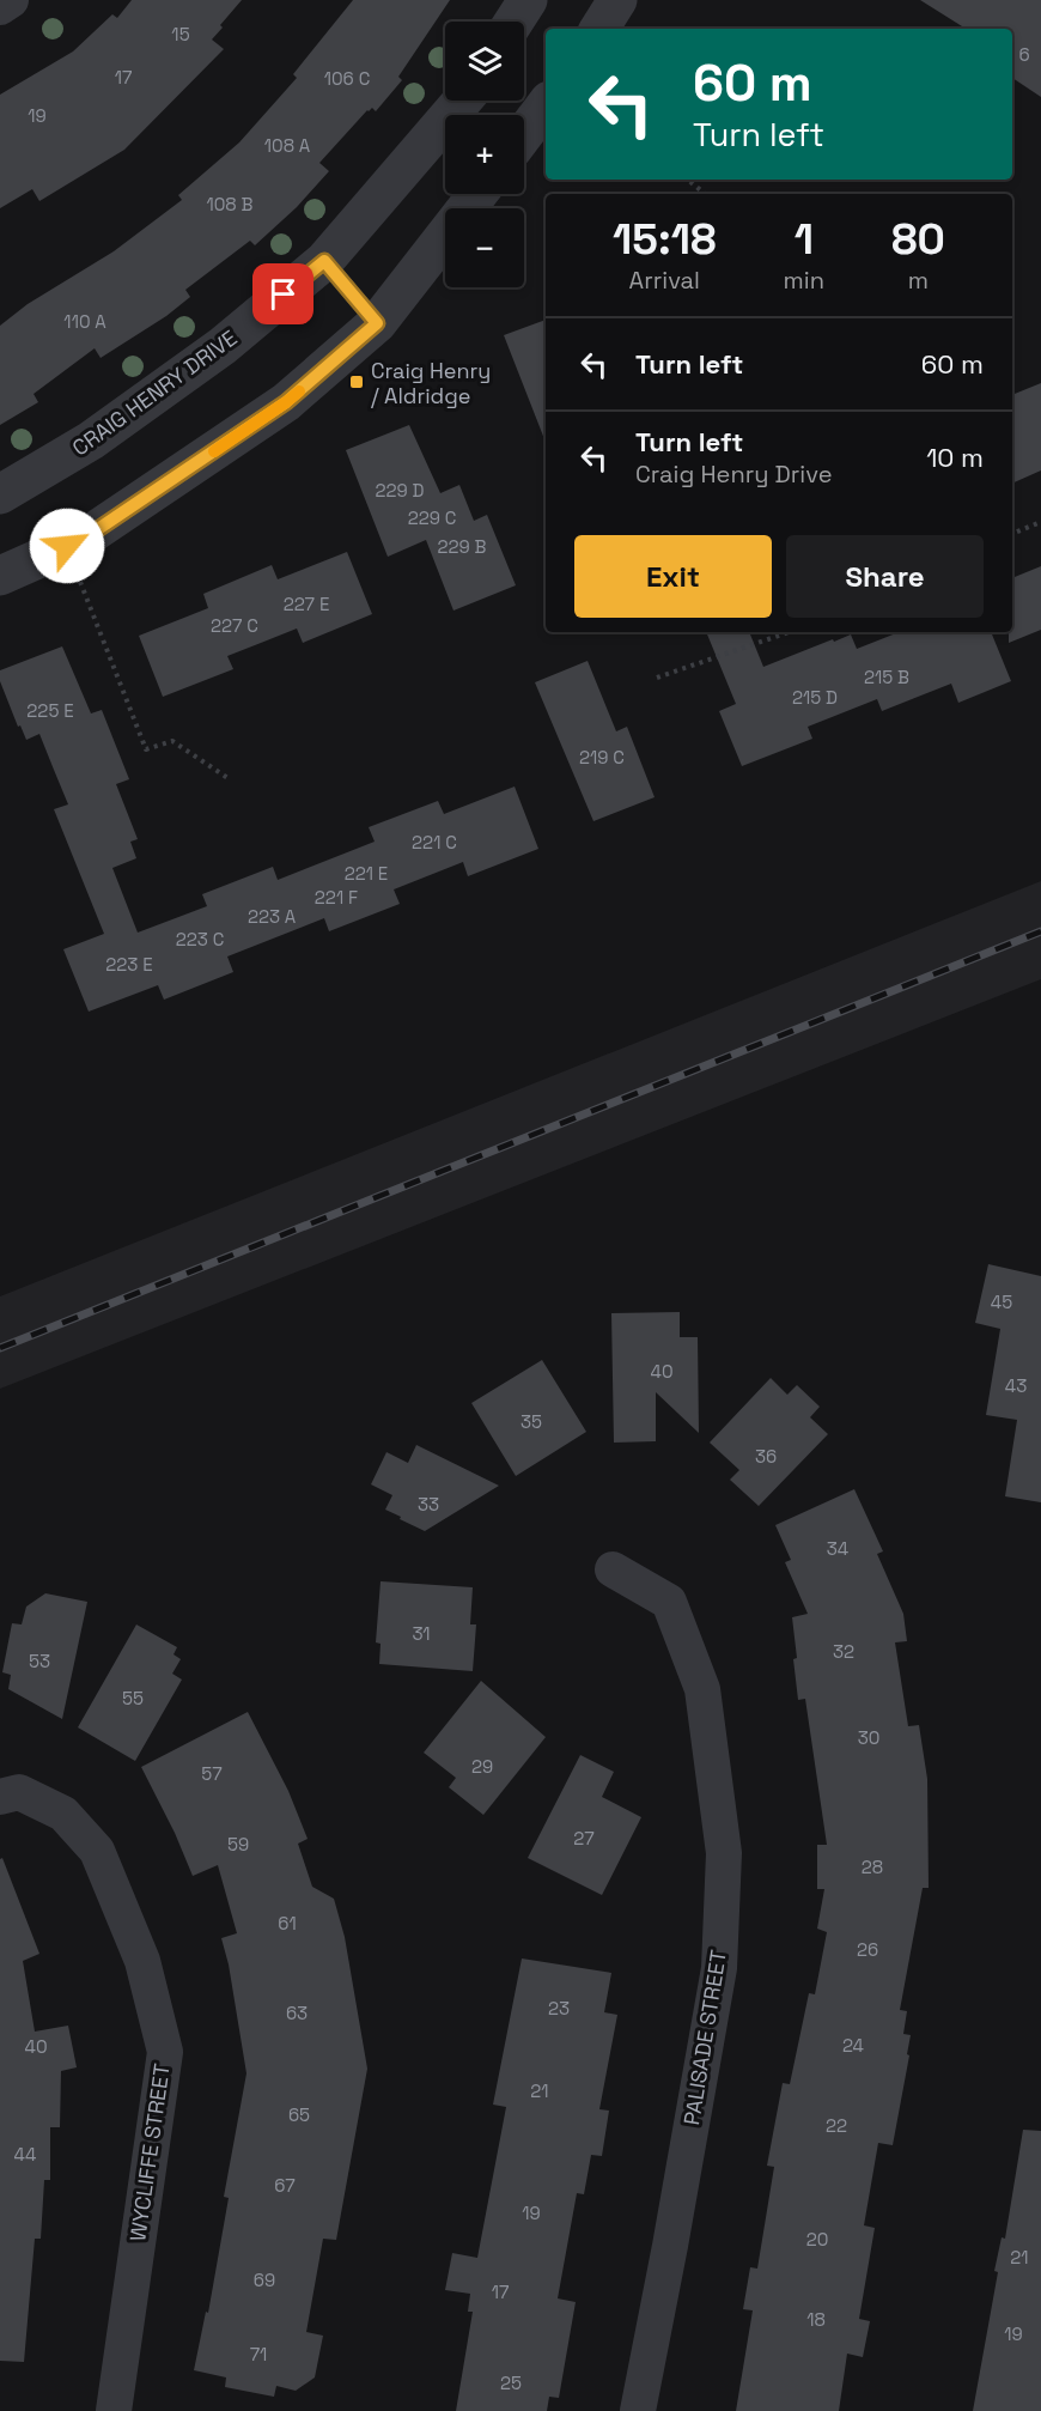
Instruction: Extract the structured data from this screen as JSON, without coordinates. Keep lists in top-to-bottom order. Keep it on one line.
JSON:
{"streets":{"street":["CRAIG HENRY DRIVE","PALISADE STREET","WYCLIFFE STREET"]},"places":{"transit":["Craig Henry / Aldridge"]},"house_numbers":["15","6","17","106 C","19","108 A","108 B","110 A","229 D","229 C","229 B","227 E","227 C","215 B","215 D","225 E","219 C","221 C","221 E","221 F","223 A","223 C","223 E","45","40","43","35","36","33","34","31","32","53","55","30","29","57","27","59","28","61","26","23","63","24","40","21","65","22","44","67","19","20","21","69","17","18","19","71","25"],"page":{"map_buttons":["+","−"],"turn":["60 m","Turn left"],"eta":["15:18","Arrival","1","min","80","m"],"list":[{"name":"Turn left","value":"60 m"},{"name":"Turn left","note":"Craig Henry Drive","value":"10 m"}],"buttons":["Exit","Share"]}}
